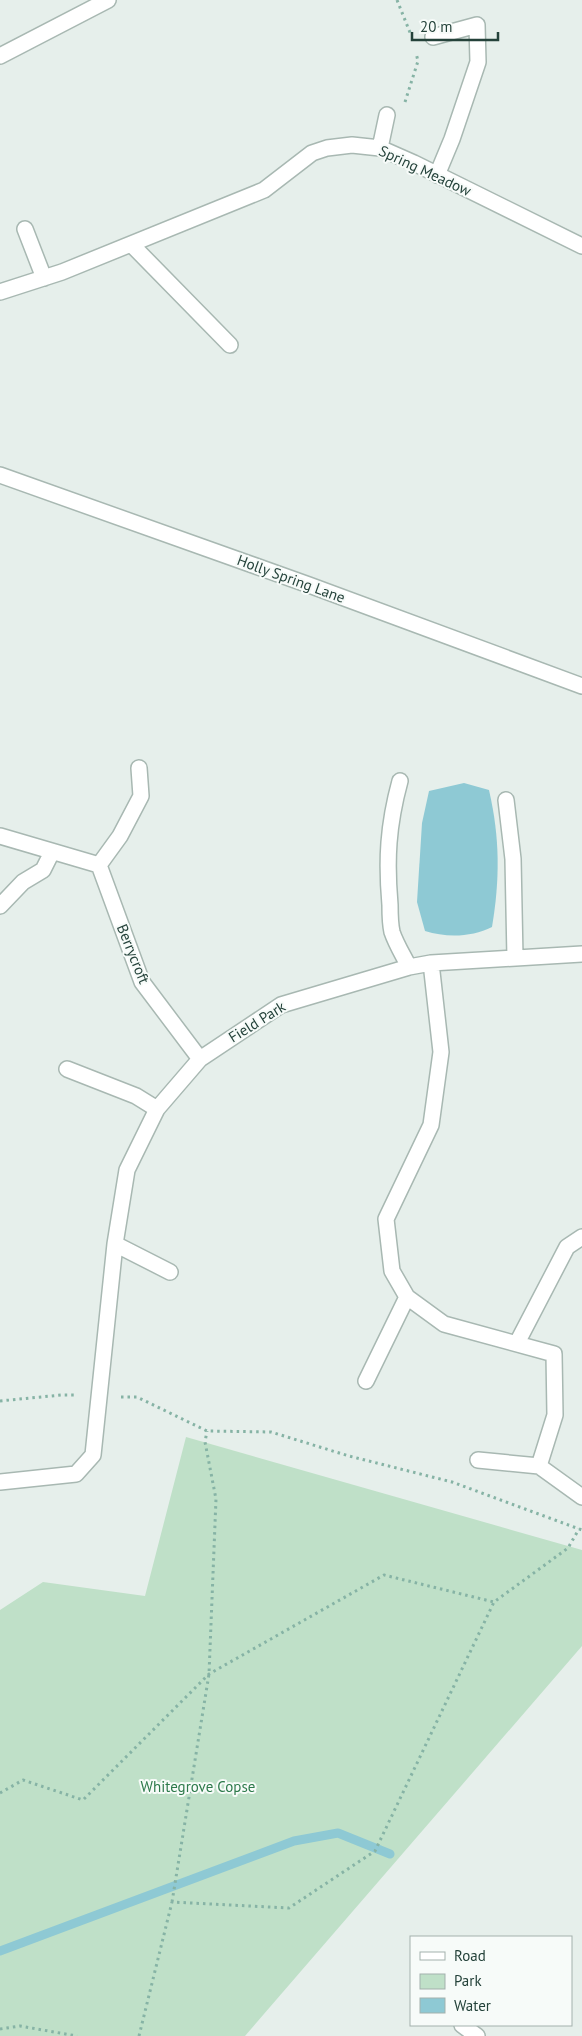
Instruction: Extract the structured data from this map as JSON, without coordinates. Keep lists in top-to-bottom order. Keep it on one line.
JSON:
{"streets":{"street":["Spring Meadow","Holly Spring Lane","Berrycroft","Field Park"]},"crossings":[["Berrycroft","Field Park"]],"parks":["Whitegrove Copse"],"legend":["Road","Park","Water"],"scale_bar":"20 m"}
